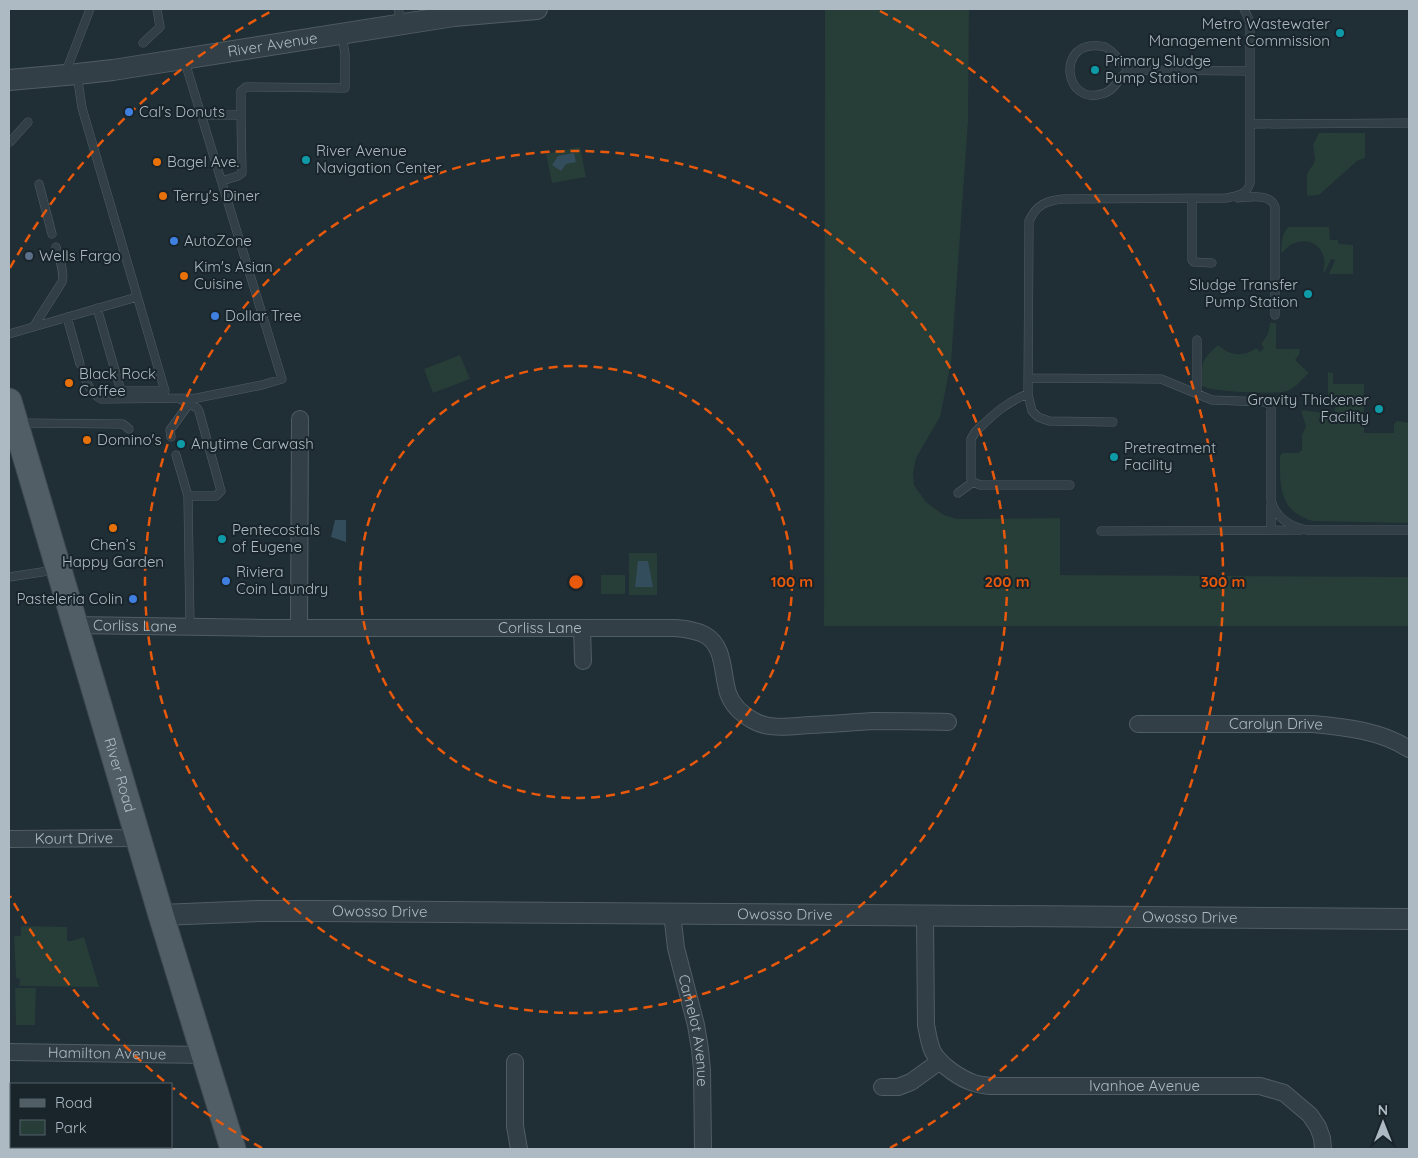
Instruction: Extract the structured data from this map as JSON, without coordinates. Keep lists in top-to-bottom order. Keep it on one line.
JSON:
{"streets":{"main road":["River Road"],"street":["River Avenue","Corliss Lane","Carolyn Drive","Kourt Drive","Owosso Drive","Camelot Avenue","Hamilton Avenue","Ivanhoe Avenue"]},"crossings":[["Corliss Lane","River Road"],["River Road","Kourt Drive"],["River Road","Owosso Drive"],["River Road","Hamilton Avenue"],["Owosso Drive","Camelot Avenue"],["Owosso Drive","Ivanhoe Avenue"]],"places":["Metro Wastewater Management Commission","Primary Sludge Pump Station","Cal's Donuts","River Avenue Navigation Center","Bagel Ave.","Terry's Diner","AutoZone","Wells Fargo","Kim's Asian Cuisine","Sludge Transfer Pump Station","Dollar Tree","Black Rock Coffee","Gravity Thickener Facility","Domino's","Anytime Carwash","Pretreatment Facility","Chen’s Happy Garden","Pentecostals of Eugene","Riviera Coin Laundry","Pasteleria Colin"],"legend":["Road","Park"],"north":"top","rings":["100 m","200 m","300 m"]}
